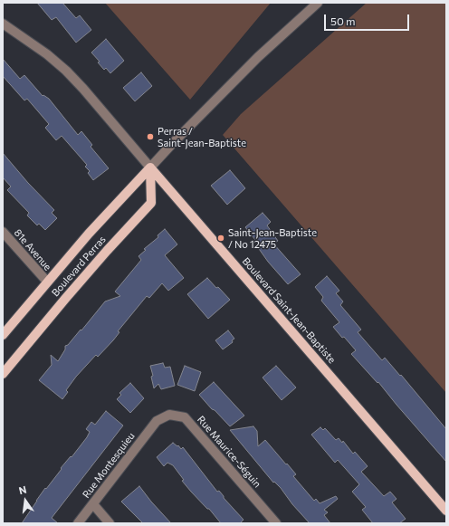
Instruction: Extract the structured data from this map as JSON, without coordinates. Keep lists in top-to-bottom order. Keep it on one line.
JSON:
{"streets":{"main road":["Boulevard Perras","Boulevard Saint-Jean-Baptiste"],"street":["81e Avenue","Rue Maurice-Séguin","Rue Montesquieu"]},"crossings":[["81e Avenue","Boulevard Perras"],["Boulevard Perras","Boulevard Saint-Jean-Baptiste"],["Rue Maurice-Séguin","Rue Montesquieu"]],"places":["Perras / Saint-Jean-Baptiste","Saint-Jean-Baptiste / No 12475"],"scale_bar":"50 m","north":"top"}
